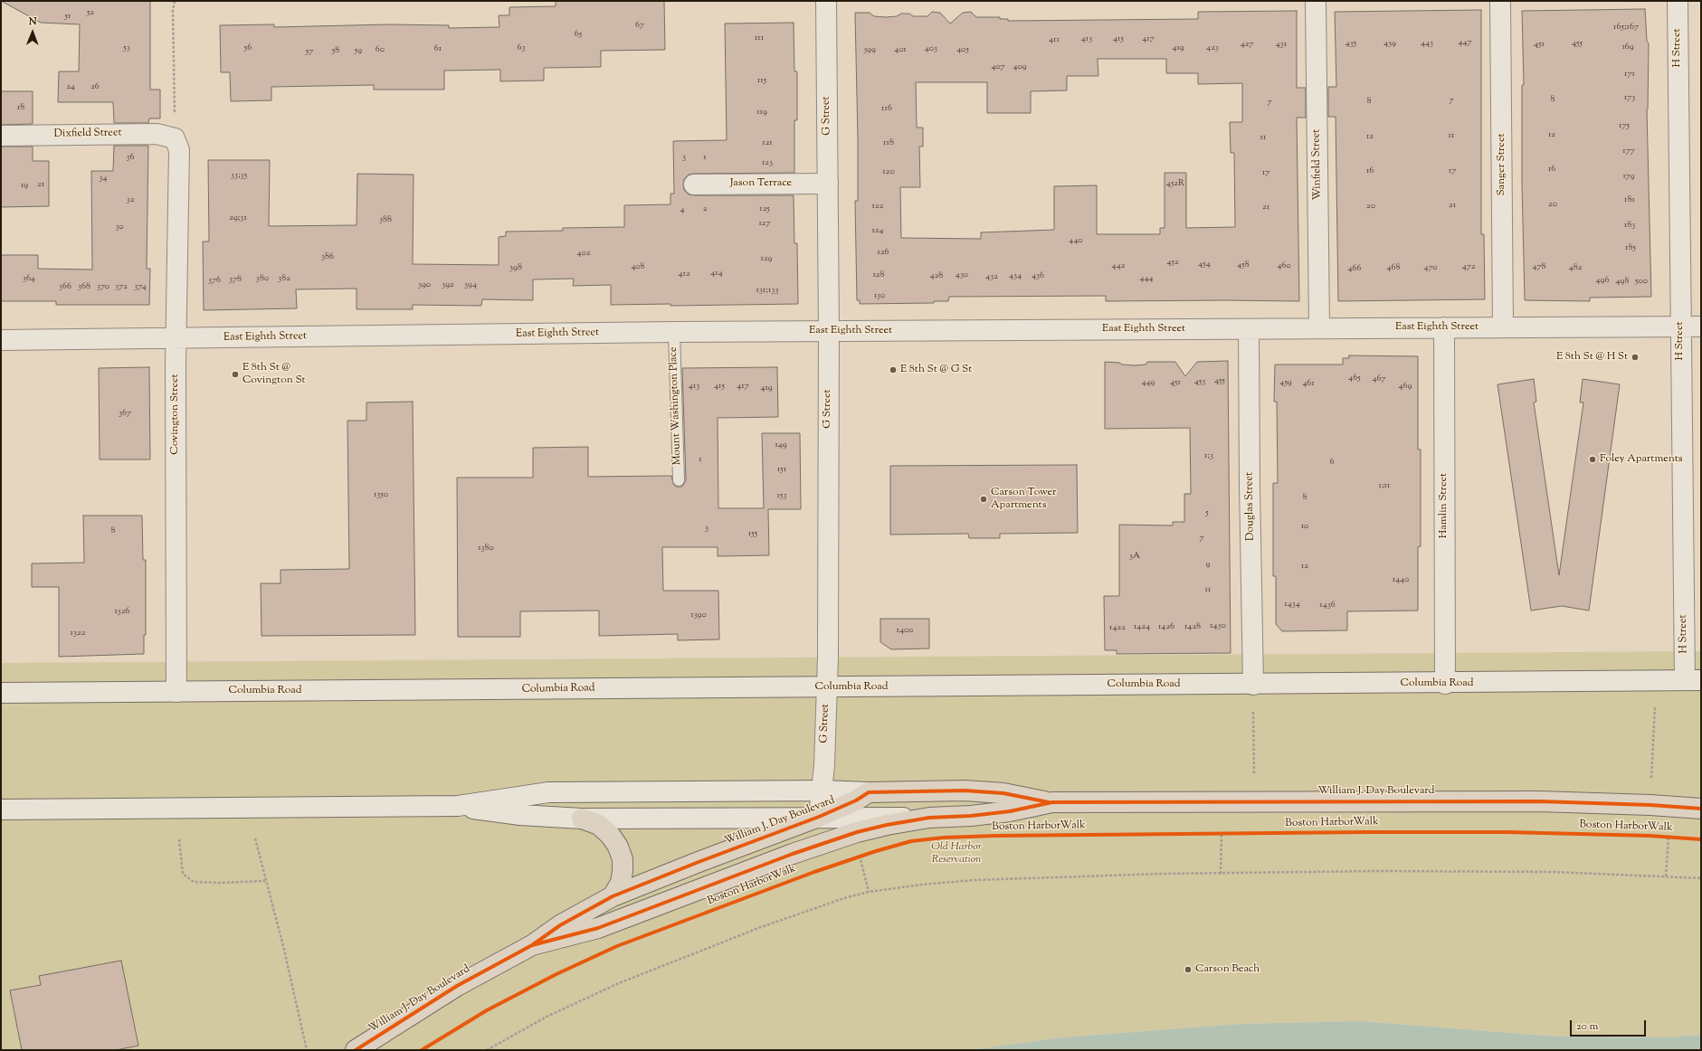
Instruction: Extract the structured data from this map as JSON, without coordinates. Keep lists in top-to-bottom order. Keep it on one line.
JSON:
{"streets":{"main road":["William J. Day Boulevard"],"street":["H Street","G Street","Dixfield Street","Winfield Street","Sanger Street","Jason Terrace","East Eighth Street","Covington Street","Hamlin Street","Douglas Street","Columbia Road"],"lane":["Mount Washington Place"],"cycle path":["Boston HarborWalk"]},"crossings":[["H Street","East Eighth Street"],["H Street","Columbia Road"],["G Street","Jason Terrace"],["G Street","East Eighth Street"],["G Street","Columbia Road"],["G Street","William J. Day Boulevard"],["Dixfield Street","Covington Street"],["Winfield Street","East Eighth Street"],["Sanger Street","East Eighth Street"],["East Eighth Street","Mount Washington Place"],["East Eighth Street","Covington Street"],["East Eighth Street","Hamlin Street"],["East Eighth Street","Douglas Street"],["Covington Street","Columbia Road"],["Hamlin Street","Columbia Road"],["Douglas Street","Columbia Road"]],"parks":["Old Harbor Reservation"],"places":["E 8th St @ H St","E 8th St @ G St","E 8th St @ Covington St","Foley Apartments","Carson Tower Apartments","Carson Beach"],"house_numbers":["52","51","67","165;167","65","111","413","415","417","411","447","435","439","443","455","427","431","451","169","53","56","63","419","423","61","403","60","399","401","405","58","59","57","407","409","171","115","24","26","173","8","7","8","7","18","116","119","175","12","11","12","11","121","118","177","36","3","1","123","16","16","17","120","17","33;35","179","34","452R","21","19","32","181","20","21","122","20","21","2","125","4","29;31","388","127","183","30","124","440","185","126","402","386","129","452","454","458","442","460","408","472","478","398","468","470","482","466","414","412","128","430","428","434","436","432","364","380","382","444","378","376","496","498","500","390","392","394","366","368","370","372","374","131;133","130","465","467","455","453","449","451","459","461","413","415","417","469","419","367","149","1;3","1","6","151","1;11","1350","153","8","5","10","3","8","155","7","1380","3A","9","12","1440","11","1434","1436","1326","1390","1430","1424","1426","1428","1422","1400","1322"],"scale_bar":"20 m","north":"top"}
